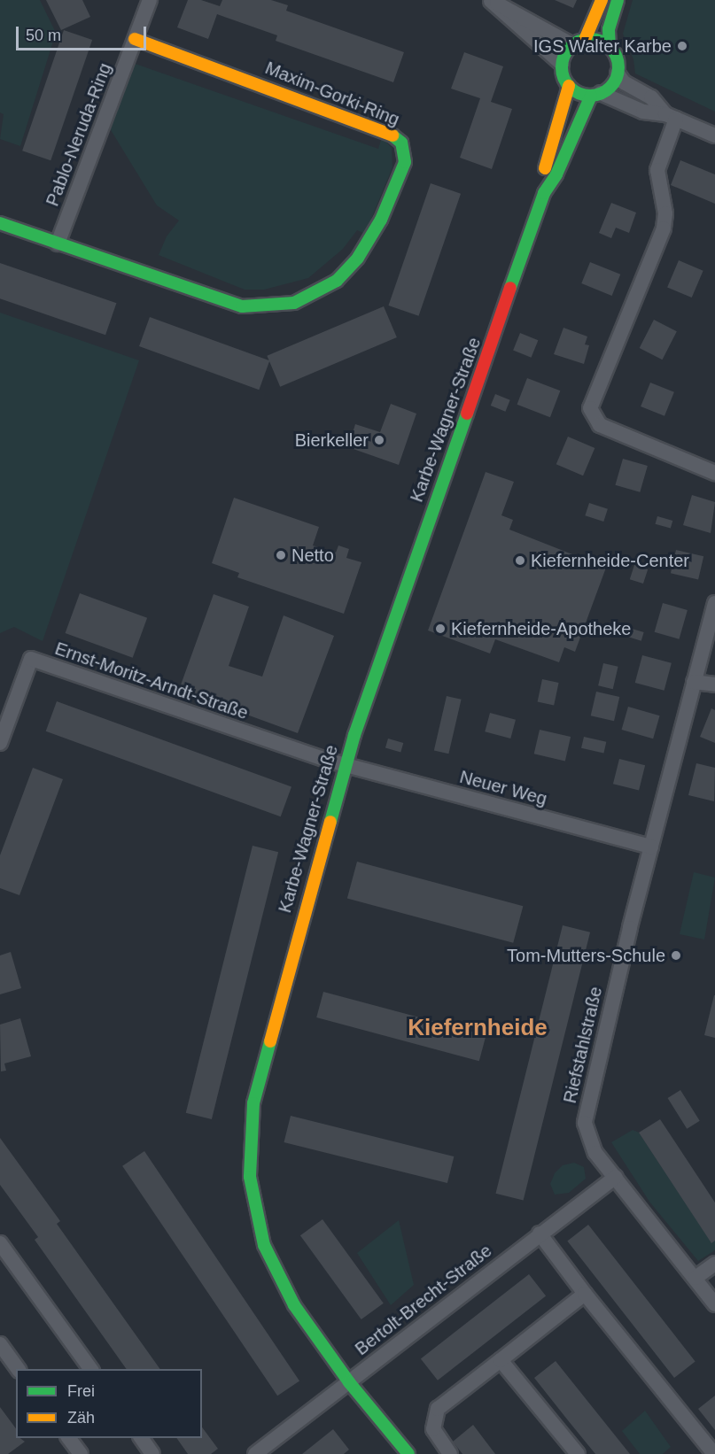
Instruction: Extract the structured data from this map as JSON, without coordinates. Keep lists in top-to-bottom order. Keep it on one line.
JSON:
{"streets":{"street":["Maxim-Gorki-Ring","Pablo-Neruda-Ring","Karbe-Wagner-Straße","Ernst-Moritz-Arndt-Straße","Neuer Weg","Riefstahlstraße","Bertolt-Brecht-Straße"]},"crossings":[["Maxim-Gorki-Ring","Pablo-Neruda-Ring"],["Karbe-Wagner-Straße","Ernst-Moritz-Arndt-Straße"],["Karbe-Wagner-Straße","Neuer Weg"],["Karbe-Wagner-Straße","Bertolt-Brecht-Straße"],["Ernst-Moritz-Arndt-Straße","Neuer Weg"],["Neuer Weg","Riefstahlstraße"],["Riefstahlstraße","Bertolt-Brecht-Straße"]],"districts":["Kiefernheide"],"places":["IGS Walter Karbe","Bierkeller","Netto","Kiefernheide-Center","Kiefernheide-Apotheke","Tom-Mutters-Schule"],"legend":["Frei","Zäh"],"scale_bar":"50 m"}
